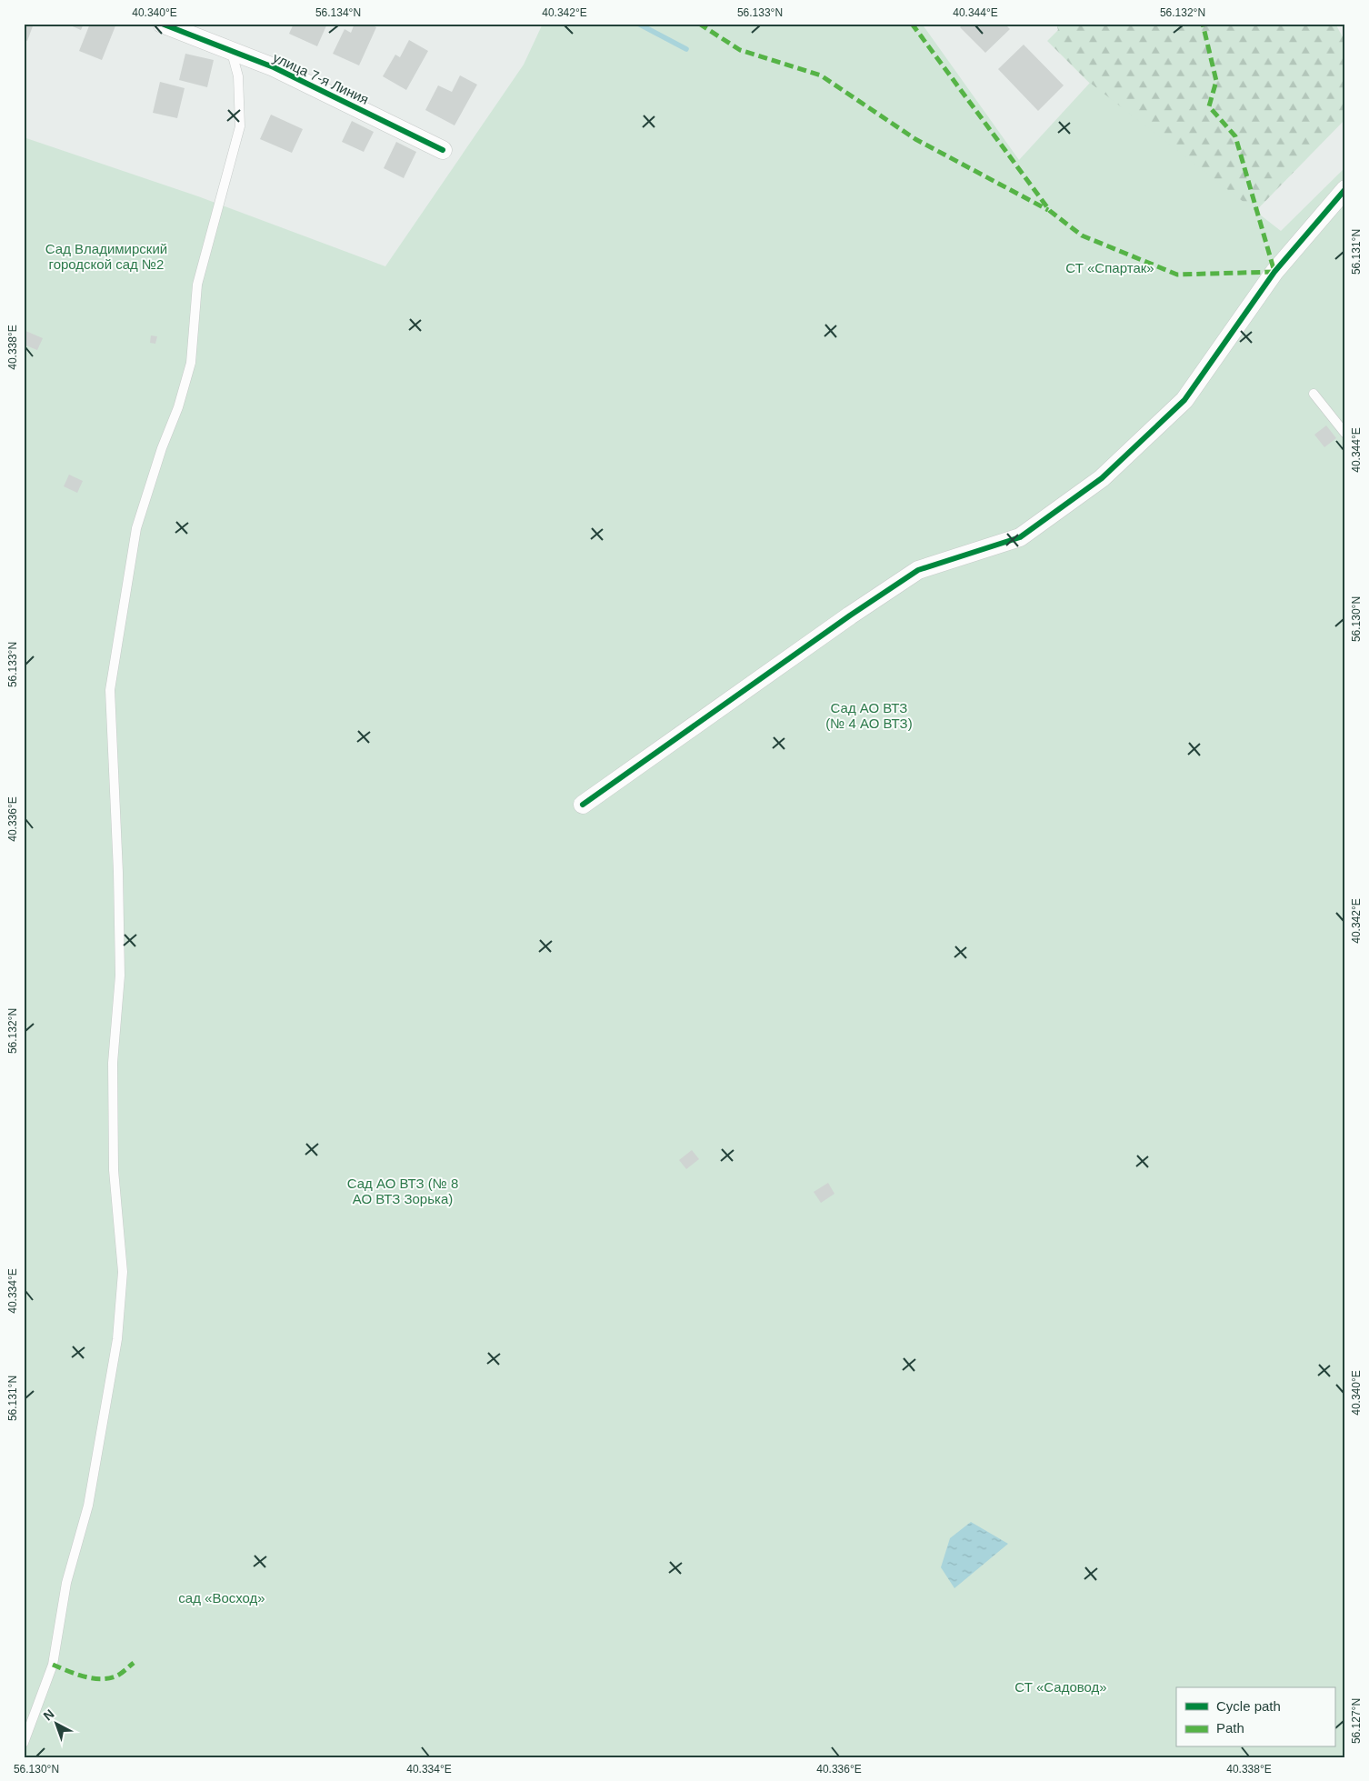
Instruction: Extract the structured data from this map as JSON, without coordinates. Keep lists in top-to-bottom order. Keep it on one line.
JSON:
{"streets":{"street":["улица 7-я Линия"]},"parks":["Сад Владимирский городской сад №2","СТ «Спартак»","Сад АО ВТЗ (№ 4 АО ВТЗ)","Сад АО ВТЗ (№ 8 АО ВТЗ Зорька)","сад «Восход»","СТ «Садовод»"],"legend":["Cycle path","Path"],"north":"top left","coordinates":["40.340°E","56.134°N","40.342°E","56.133°N","40.344°E","56.132°N","56.131°N","40.338°E","56.130°N","40.336°E","40.334°E","56.127°N"]}
